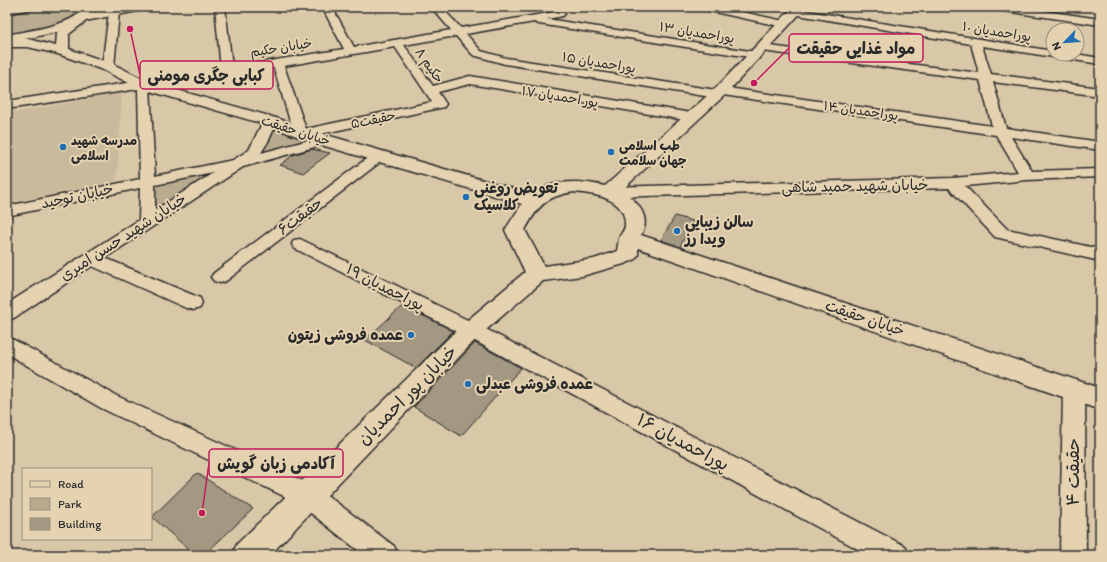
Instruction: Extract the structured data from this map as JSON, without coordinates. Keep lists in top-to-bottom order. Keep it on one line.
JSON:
{"streets":{"street":["پوراحمدیان ۱۰","پوراحمدیان ۱۳","خیابان حکیم","پوراحمدیان ۱۵","حکیم ۸","پور احمدیان ۱۷","پوراحمدیان ۱۴","حقیقت۵","خیابان حقیقت","خیابان شهید حمید شاهی","خیابان توحید","حقیقت۶","خیابان شهید حسن امیری","پوراحمدیان ۱۹","خیابان پور احمدیان","پوراحمدیان ۱۶","حقیقت ۴"]},"crossings":[["پوراحمدیان ۱۳","خیابان حکیم"],["خیابان حکیم","پوراحمدیان ۱۵"],["خیابان حکیم","حکیم ۸"],["خیابان حکیم","خیابان حقیقت"],["پوراحمدیان ۱۵","پوراحمدیان ۱۴"],["حکیم ۸","پور احمدیان ۱۷"],["حکیم ۸","حقیقت۵"],["حقیقت۵","خیابان حقیقت"],["خیابان حقیقت","خیابان شهید حمید شاهی"],["خیابان حقیقت","حقیقت۶"],["خیابان حقیقت","خیابان پور احمدیان"],["خیابان حقیقت","حقیقت ۴"],["خیابان شهید حمید شاهی","خیابان پور احمدیان"],["خیابان توحید","خیابان شهید حسن امیری"],["پوراحمدیان ۱۹","خیابان پور احمدیان"],["پوراحمدیان ۱۹","پوراحمدیان ۱۶"],["خیابان پور احمدیان","پوراحمدیان ۱۶"]],"places":["کبابی جگری مومنی","مواد غذایی حقیقت","مدرسه شهید اسلامی","طب اسلامی جهان سلامت","تعویض روغنی کلاسیک","سالن زیبایی ویدا رز","عمده فروشی زیتون","عمده فروشی عبدلی","آکادمی زبان گویش"],"legend":["Road","Park","Building"],"north":"bottom left"}
